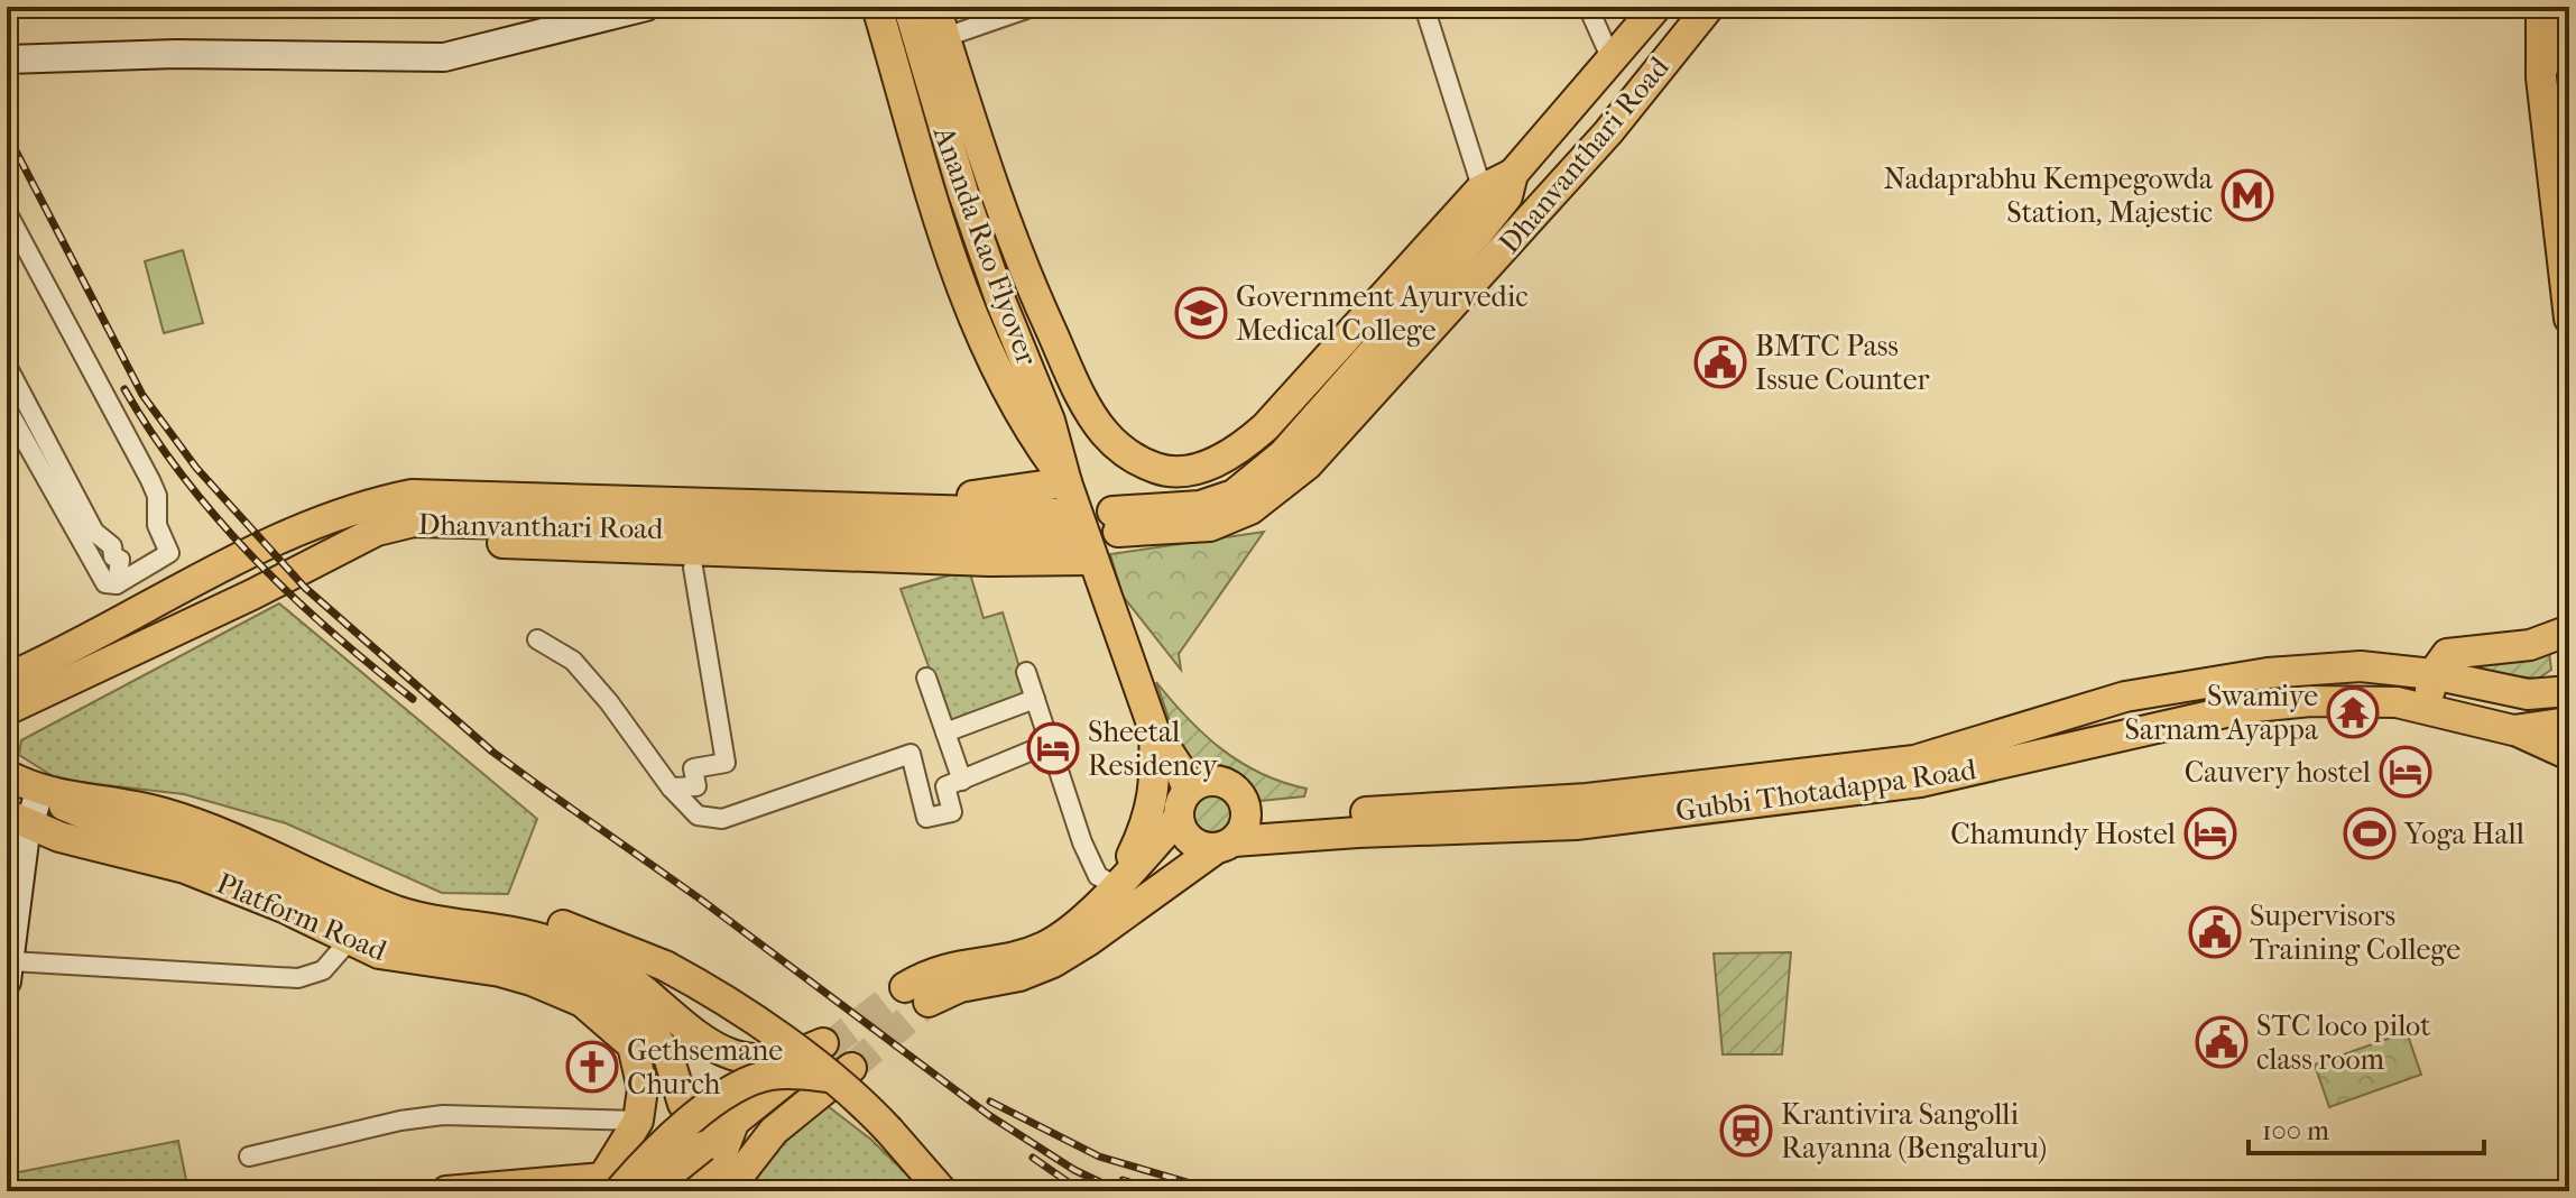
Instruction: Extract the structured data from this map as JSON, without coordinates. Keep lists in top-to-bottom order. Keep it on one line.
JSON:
{"streets":{"main road":["Dhanvanthari Road","Ananda Rao Flyover","Gubbi Thotadappa Road","Platform Road"]},"crossings":[["Dhanvanthari Road","Ananda Rao Flyover"]],"places":{"metro station":["Nadaprabhu Kempegowda Station, Majestic"],"school or university":["Government Ayurvedic Medical College"],"public building":["BMTC Pass Issue Counter","Supervisors Training College","STC loco pilot class room"],"temple":["Swamiye Sarnam Ayappa"],"hotel":["Sheetal Residency","Cauvery hostel","Chamundy Hostel"],"sports":["Yoga Hall"],"church":["Gethsemane Church"],"station":["Krantivira Sangolli Rayanna (Bengaluru)"]},"scale_bar":"100 m"}
